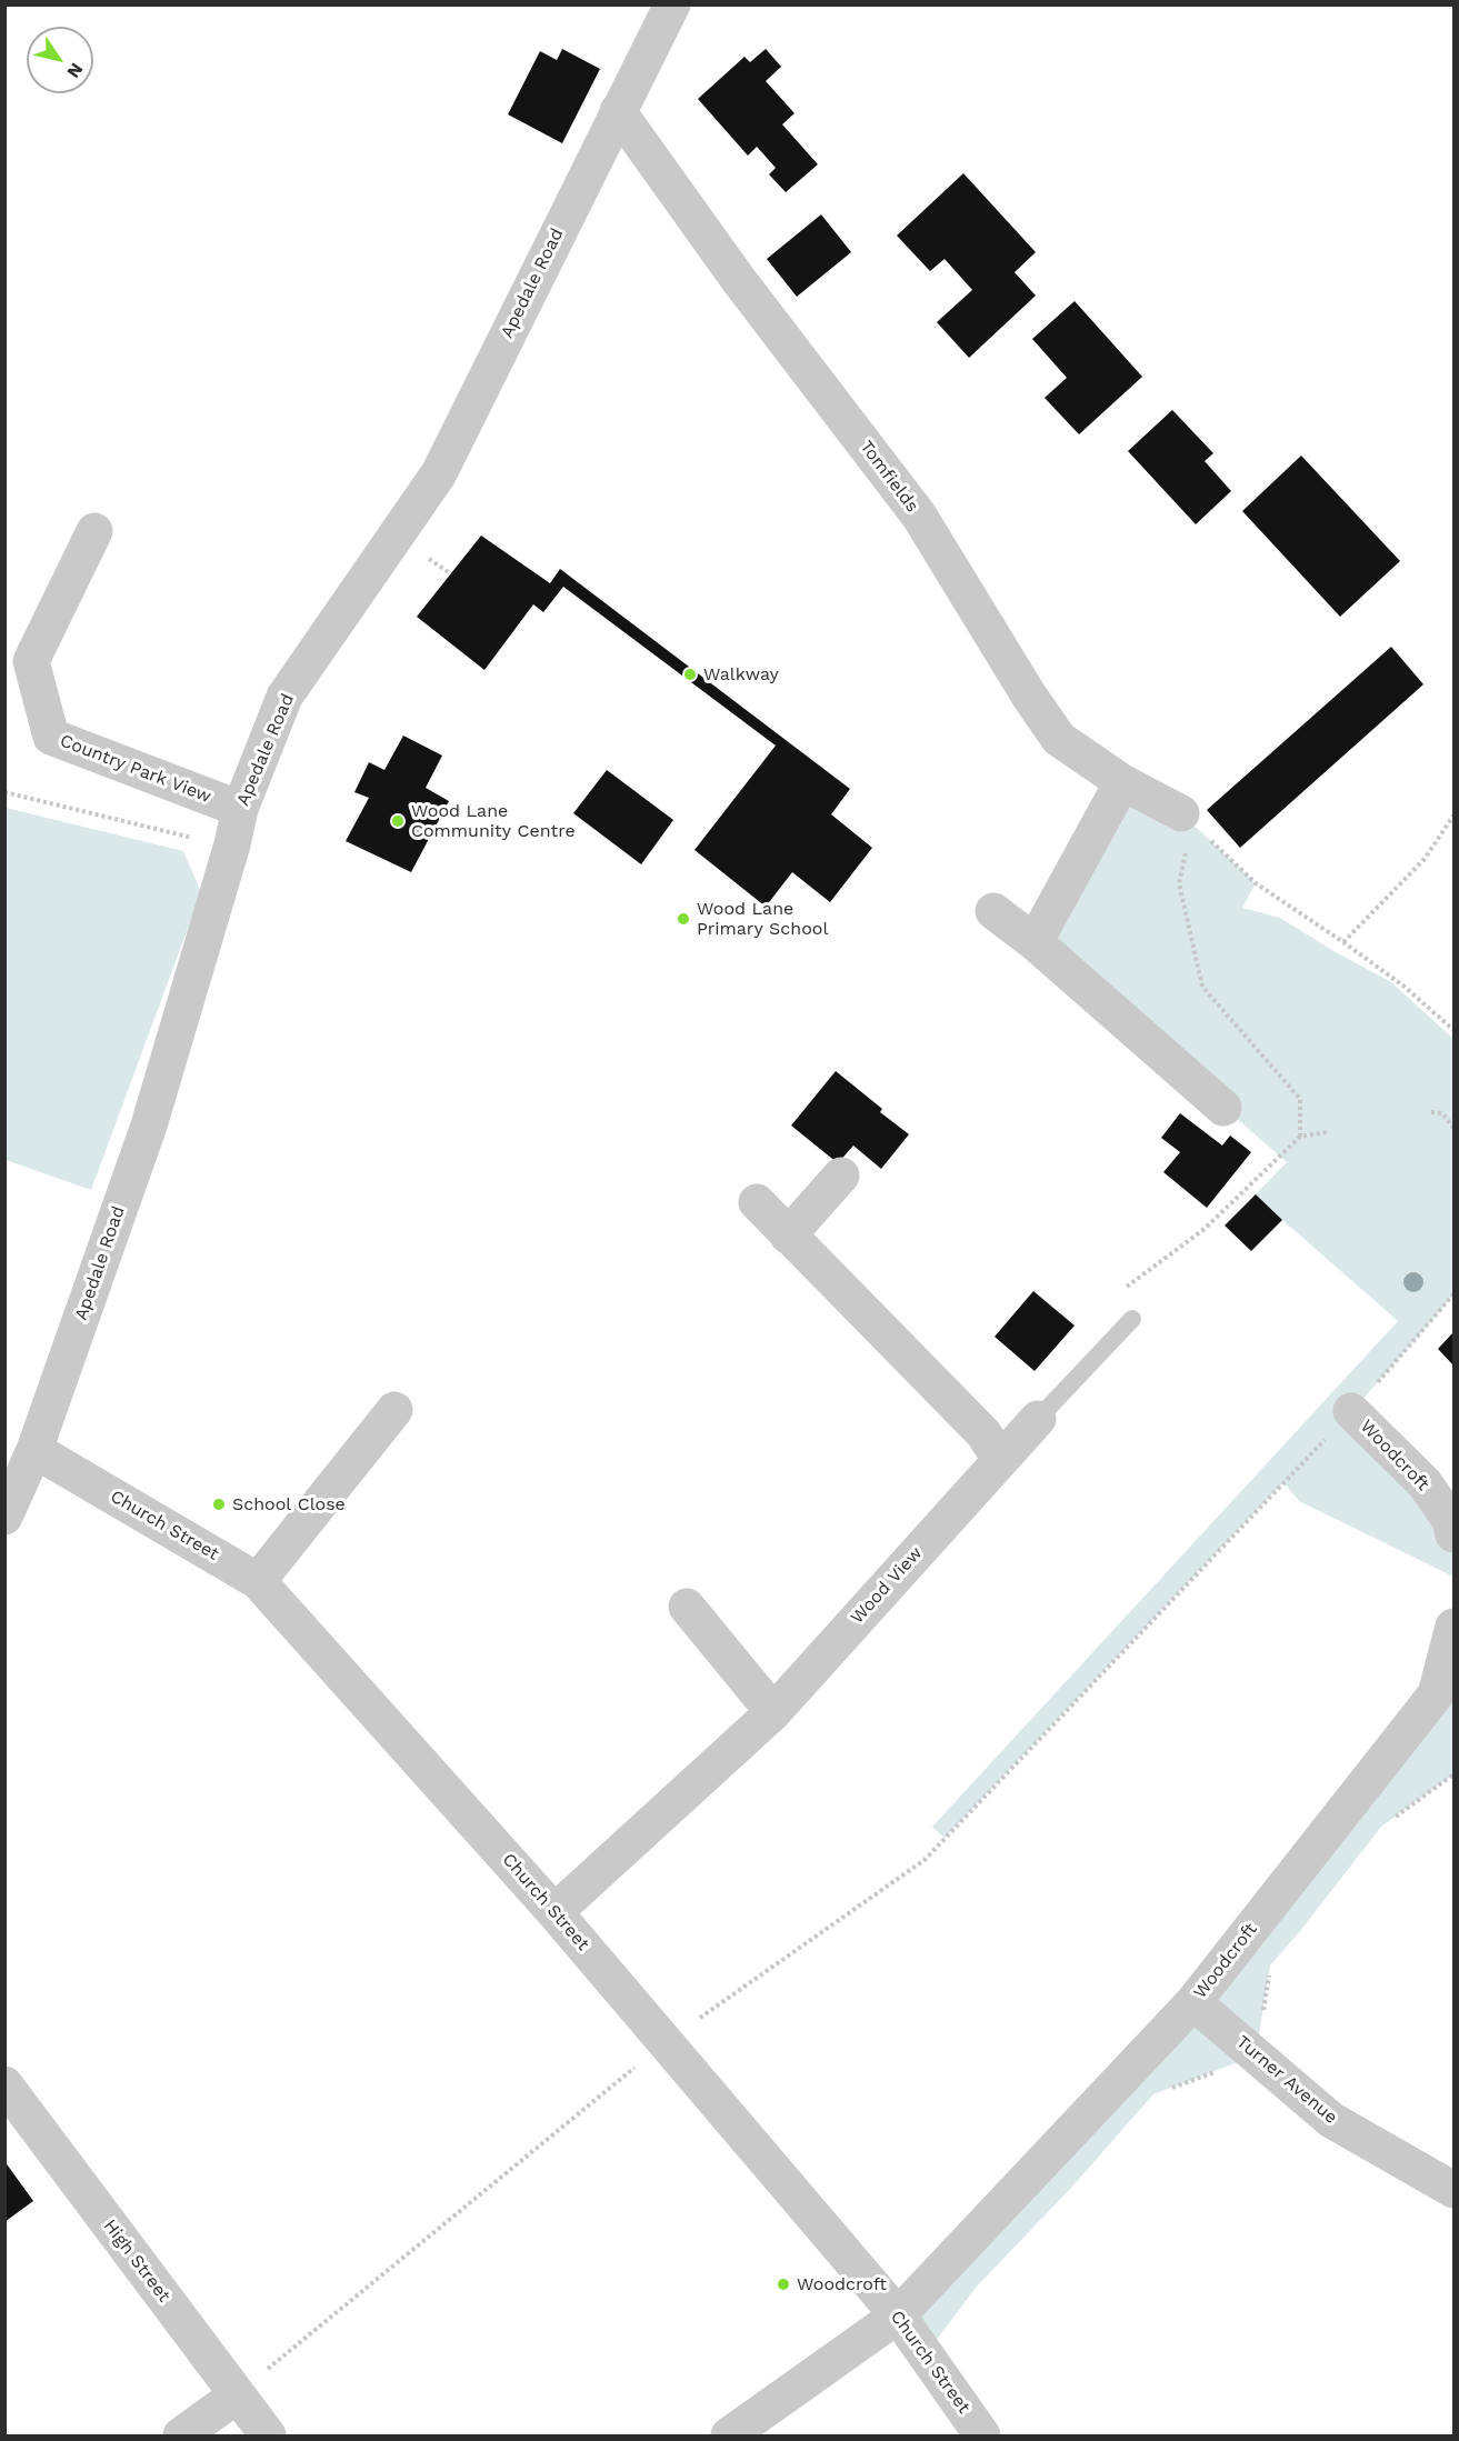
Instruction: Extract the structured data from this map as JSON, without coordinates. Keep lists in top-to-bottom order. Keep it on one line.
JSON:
{"streets":{"street":["Apedale Road","Tomfields","Country Park View","Woodcroft","Church Street","Wood View","Turner Avenue","High Street"]},"crossings":[["Apedale Road","Tomfields"],["Apedale Road","Country Park View"],["Apedale Road","Church Street"],["Woodcroft","Church Street"],["Woodcroft","Turner Avenue"],["Church Street","Wood View"]],"places":["Walkway","Wood Lane Community Centre","Wood Lane Primary School","School Close","Woodcroft"],"north":"bottom right"}
